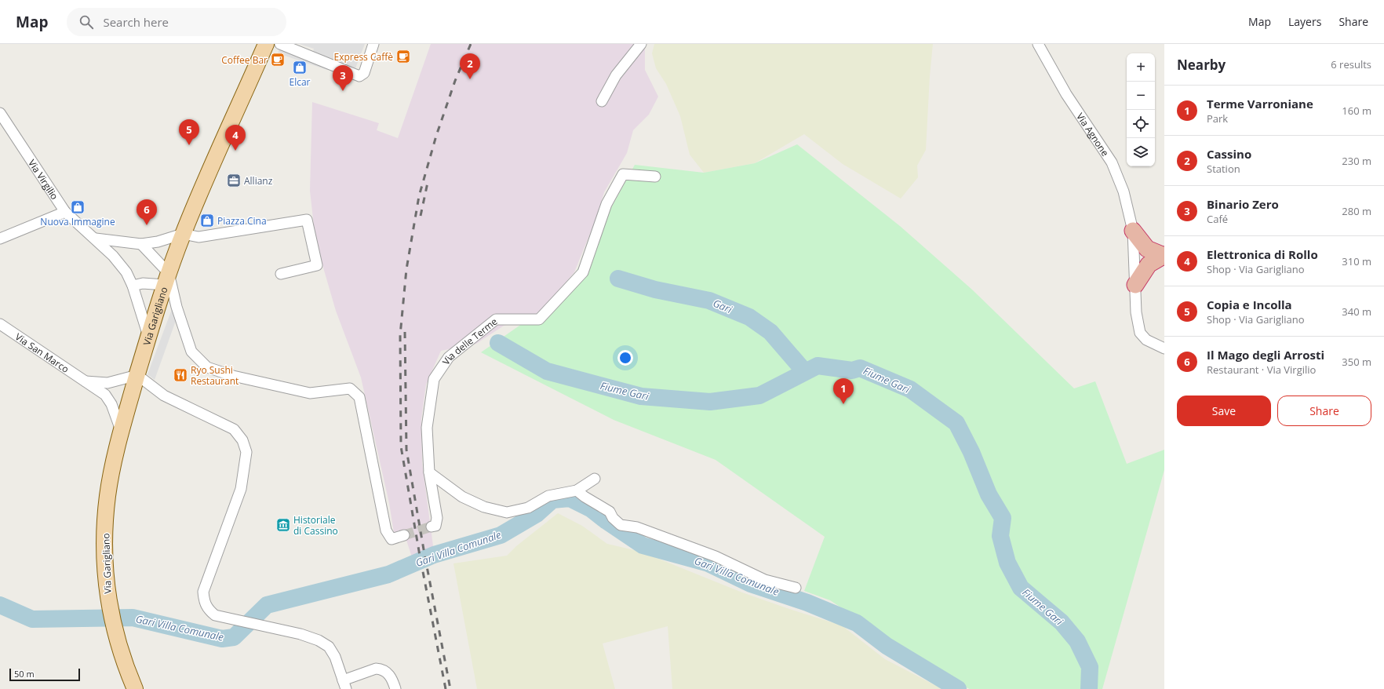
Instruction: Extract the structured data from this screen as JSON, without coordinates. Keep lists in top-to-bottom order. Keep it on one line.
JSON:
{"streets":{"main road":["Via Garigliano"],"street":["Via Agnone","Via Virgilio","Via delle Terme","Via San Marco"]},"crossings":[["Via Virgilio","Via Garigliano"],["Via Garigliano","Via San Marco"]],"water":["Gari","Fiume Gari","Gari Villa Comunale"],"places":{"cafe":["Express Caffè","Coffee Bar"],"shop":["Elcar","Nuova Immagine","Piazza Cina"],"office":["Allianz"],"restaurant":["Ryo Sushi Restaurant"],"museum":["Historiale di Cassino"]},"scale_bar":"50 m","page":{"header":"Map","search":"Search here","nav":["Map","Layers","Share"],"heading":["Nearby","6 results"],"map_buttons":["+","−"],"pins":["2","3","5","4","6","1"],"list":[{"mark":"1","name":"Terme Varroniane","note":"Park","value":"160 m"},{"mark":"2","name":"Cassino","note":"Station","value":"230 m"},{"mark":"3","name":"Binario Zero","note":"Café","value":"280 m"},{"mark":"4","name":"Elettronica di Rollo","note":"Shop · Via Garigliano","value":"310 m"},{"mark":"5","name":"Copia e Incolla","note":"Shop · Via Garigliano","value":"340 m"},{"mark":"6","name":"Il Mago degli Arrosti","note":"Restaurant · Via Virgilio","value":"350 m"}],"buttons":["Save","Share"],"scale":"50 m"}}
